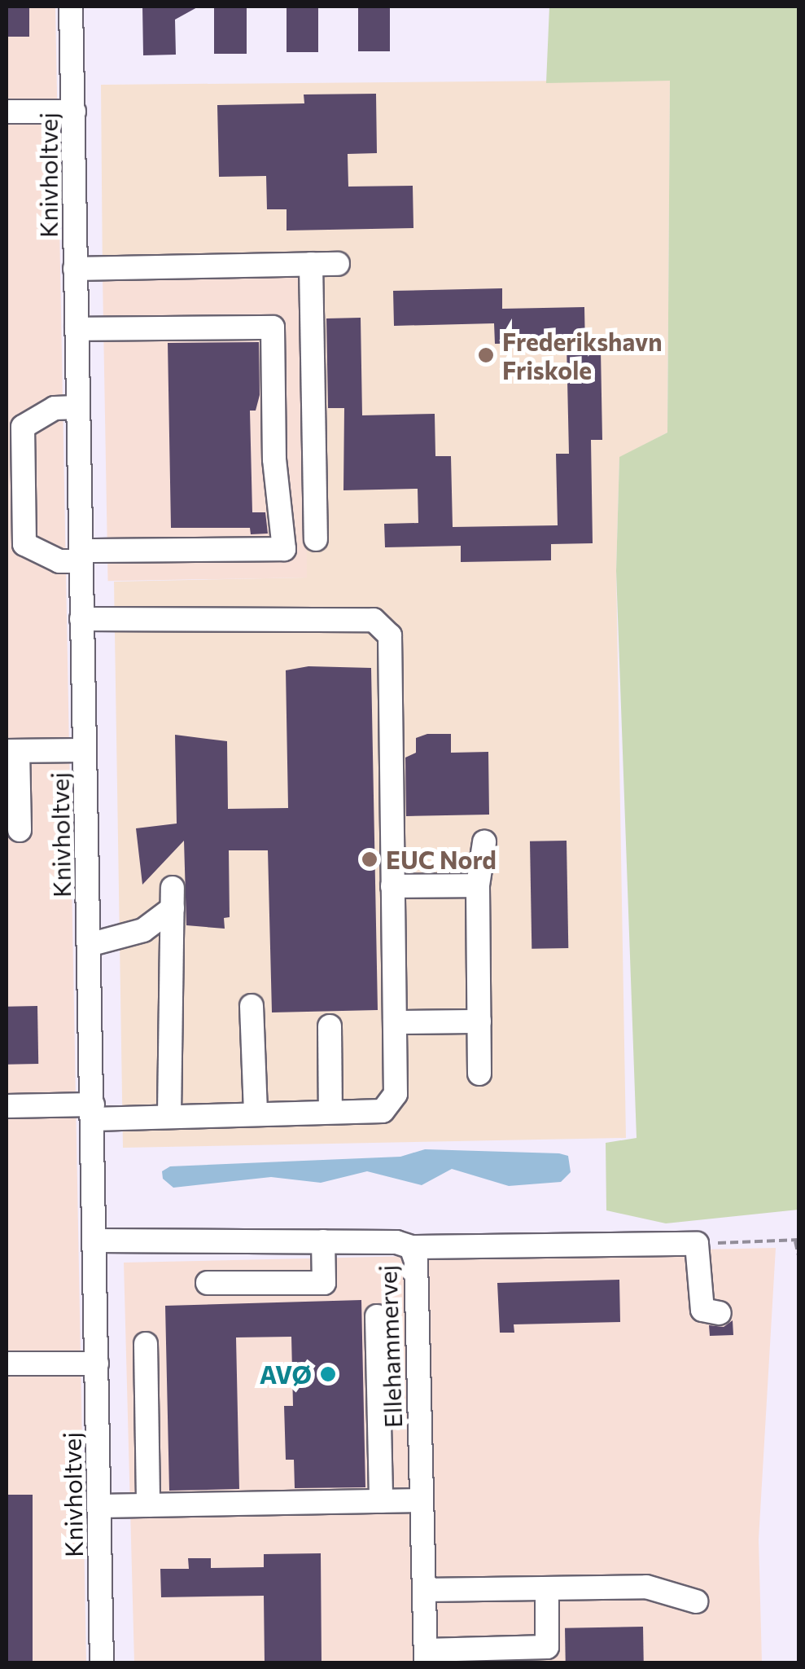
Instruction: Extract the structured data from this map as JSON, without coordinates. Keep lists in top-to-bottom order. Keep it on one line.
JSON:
{"streets":{"street":["Knivholtvej","Ellehammervej"]},"crossings":[["Knivholtvej","Ellehammervej"]],"places":["Frederikshavn Friskole","EUC Nord","AVØ"]}
